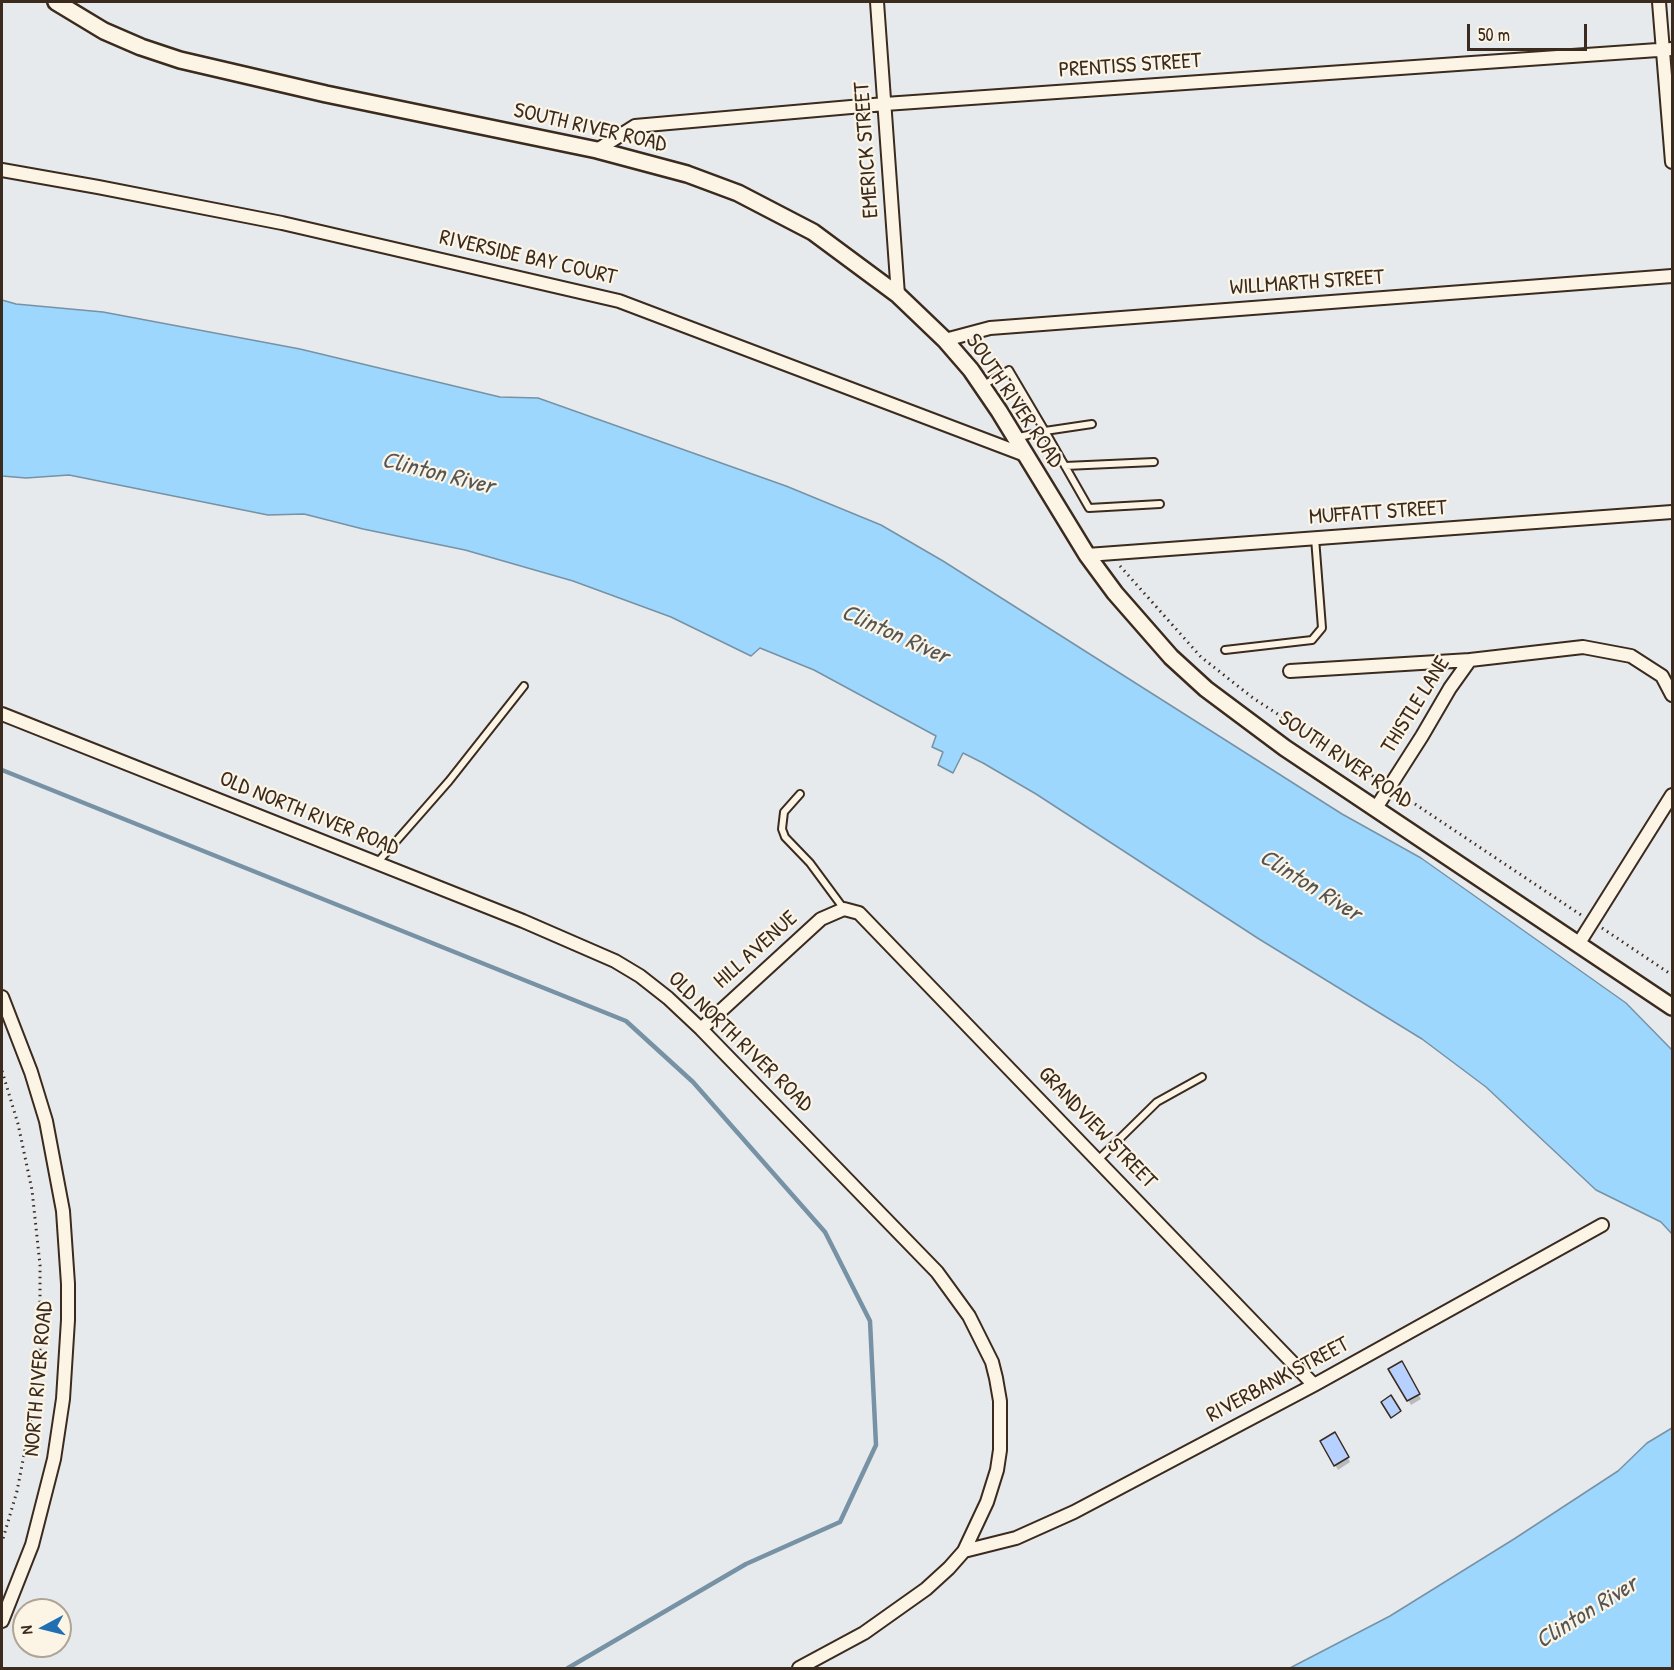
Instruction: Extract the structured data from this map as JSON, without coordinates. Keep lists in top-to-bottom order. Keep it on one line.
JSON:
{"streets":{"street":["PRENTISS STREET","SOUTH RIVER ROAD","EMERICK STREET","RIVERSIDE BAY COURT","WILLMARTH STREET","MUFFATT STREET","THISTLE LANE","OLD NORTH RIVER ROAD","HILL AVENUE","GRANDVIEW STREET","NORTH RIVER ROAD","RIVERBANK STREET"]},"crossings":[["PRENTISS STREET","SOUTH RIVER ROAD"],["PRENTISS STREET","EMERICK STREET"],["SOUTH RIVER ROAD","EMERICK STREET"],["SOUTH RIVER ROAD","RIVERSIDE BAY COURT"],["SOUTH RIVER ROAD","WILLMARTH STREET"],["SOUTH RIVER ROAD","MUFFATT STREET"],["SOUTH RIVER ROAD","THISTLE LANE"],["OLD NORTH RIVER ROAD","HILL AVENUE"],["OLD NORTH RIVER ROAD","RIVERBANK STREET"],["HILL AVENUE","GRANDVIEW STREET"],["GRANDVIEW STREET","RIVERBANK STREET"]],"water":["Clinton River"],"scale_bar":"50 m","north":"left"}
